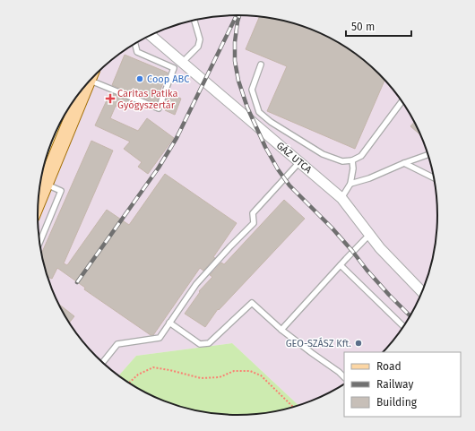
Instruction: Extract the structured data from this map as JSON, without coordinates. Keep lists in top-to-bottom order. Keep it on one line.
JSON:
{"streets":{"street":["GÁZ UTCA"]},"places":{"other":["Coop ABC","GEO-SZÁSZ Kft."],"health":["Caritas Patika Gyógyszertár"]},"legend":["Road","Railway","Building"],"scale_bar":"50 m"}
